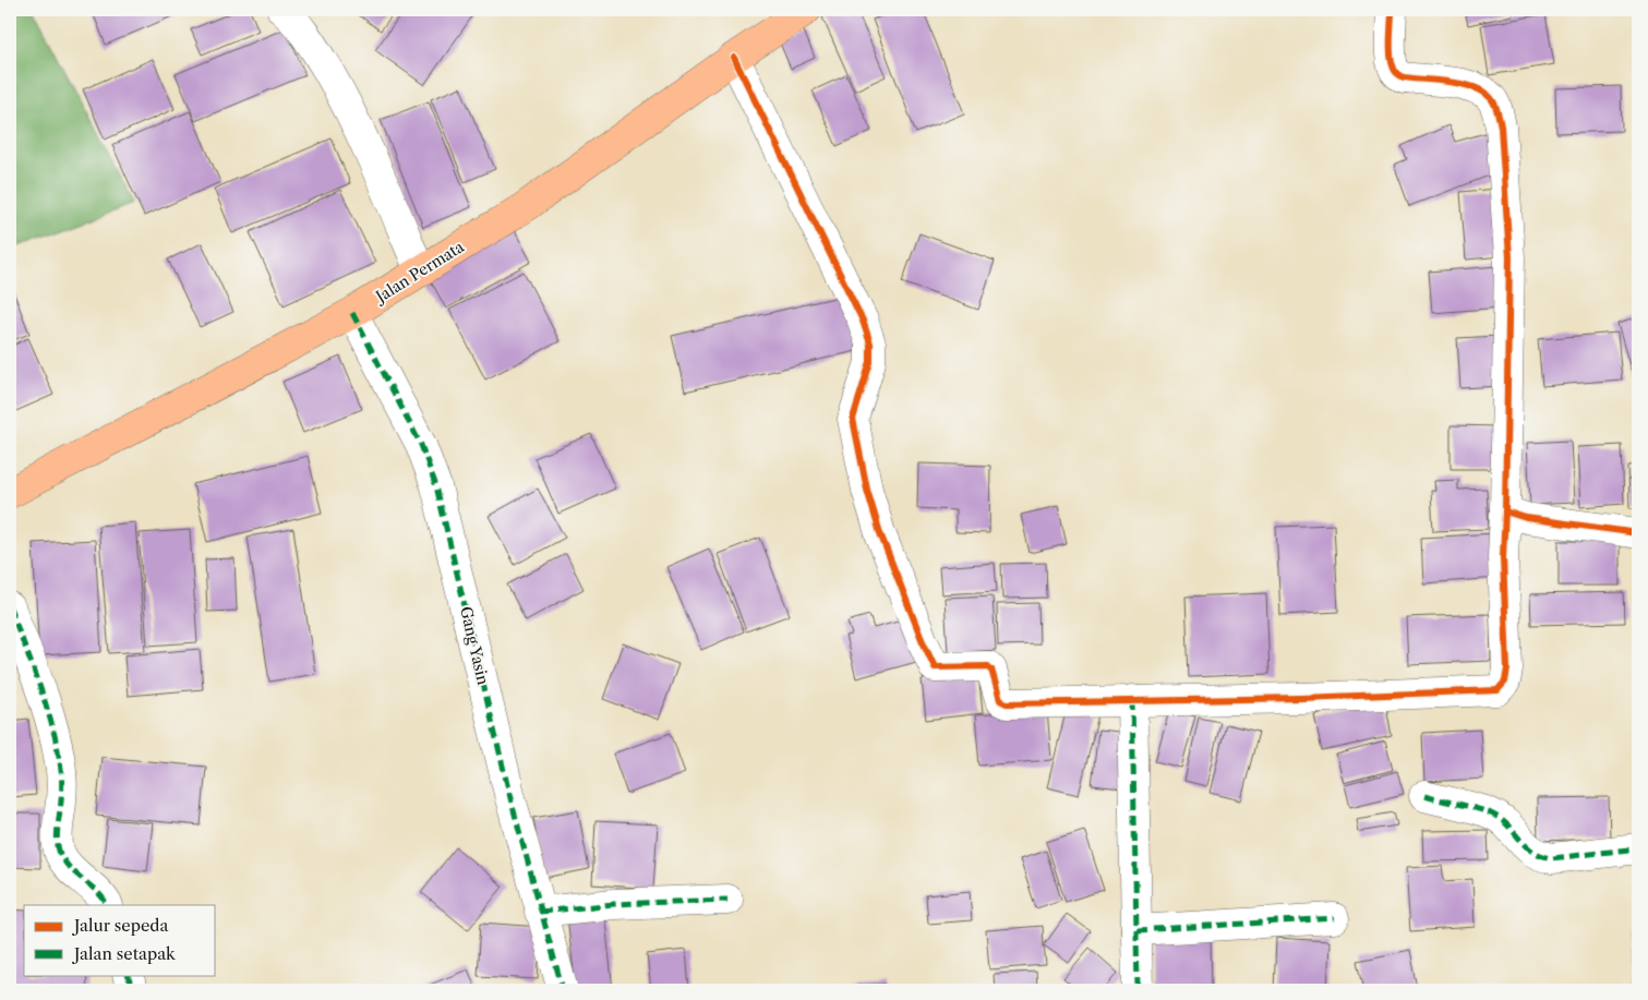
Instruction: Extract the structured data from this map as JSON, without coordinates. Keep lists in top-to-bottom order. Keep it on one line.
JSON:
{"streets":{"main road":["Jalan Permata"],"street":["Gang Yasin"]},"crossings":[["Jalan Permata","Gang Yasin"]],"legend":["Jalur sepeda","Jalan setapak"]}
